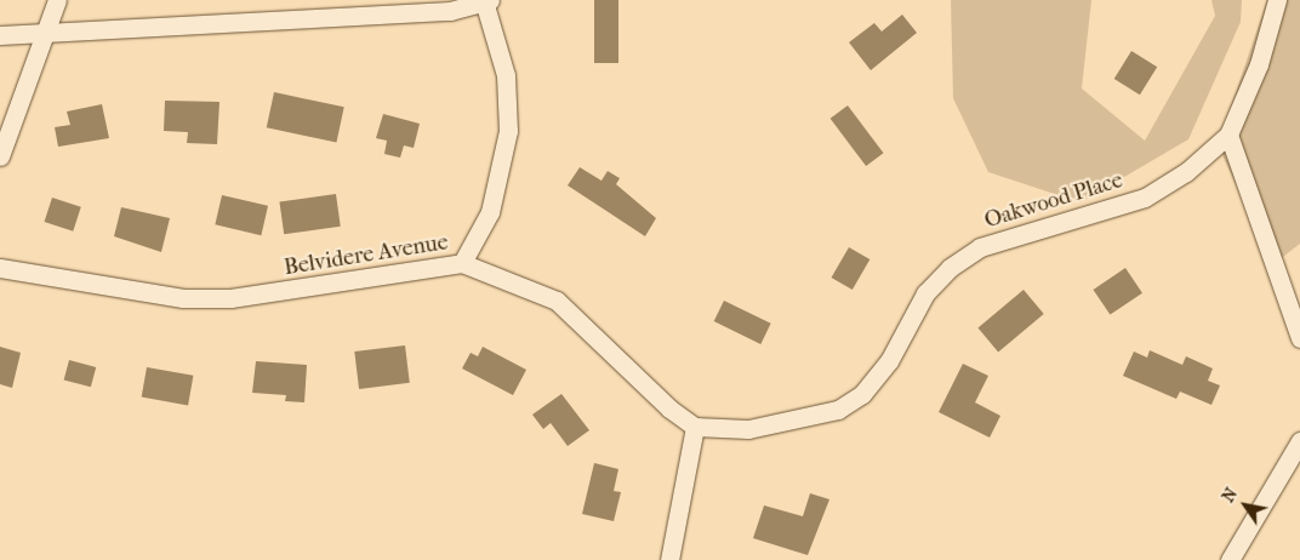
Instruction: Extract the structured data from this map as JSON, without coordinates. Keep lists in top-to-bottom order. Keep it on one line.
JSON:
{"streets":{"street":["Oakwood Place","Belvidere Avenue"]},"crossings":[["Oakwood Place","Belvidere Avenue"]],"north":"top left"}
